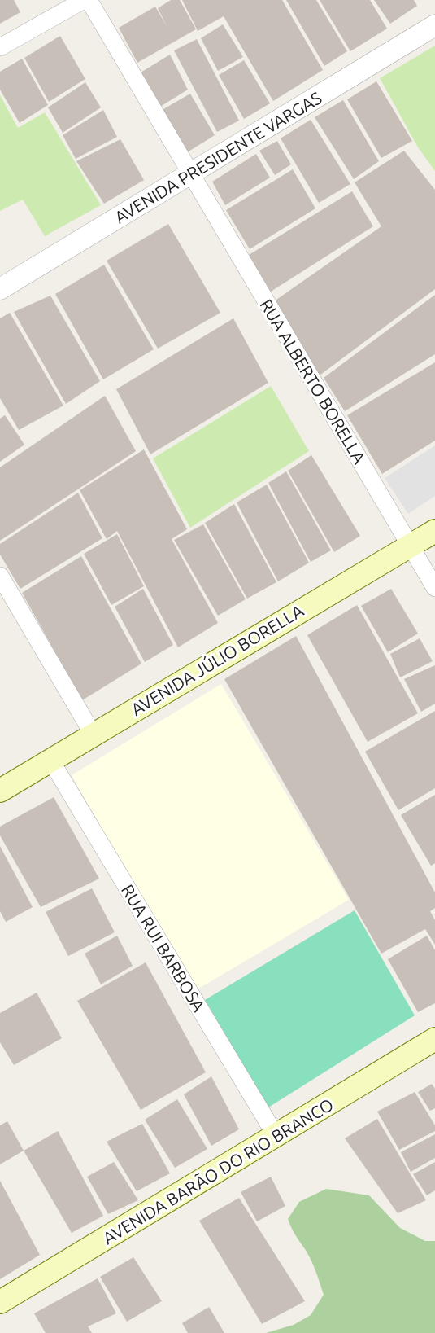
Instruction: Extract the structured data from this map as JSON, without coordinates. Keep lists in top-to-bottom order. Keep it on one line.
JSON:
{"streets":{"main road":["AVENIDA JÚLIO BORELLA","AVENIDA BARÃO DO RIO BRANCO"],"street":["AVENIDA PRESIDENTE VARGAS","RUA ALBERTO BORELLA","RUA RUI BARBOSA"]},"crossings":[["AVENIDA PRESIDENTE VARGAS","RUA ALBERTO BORELLA"],["RUA ALBERTO BORELLA","AVENIDA JÚLIO BORELLA"],["AVENIDA JÚLIO BORELLA","RUA RUI BARBOSA"],["RUA RUI BARBOSA","AVENIDA BARÃO DO RIO BRANCO"]]}
